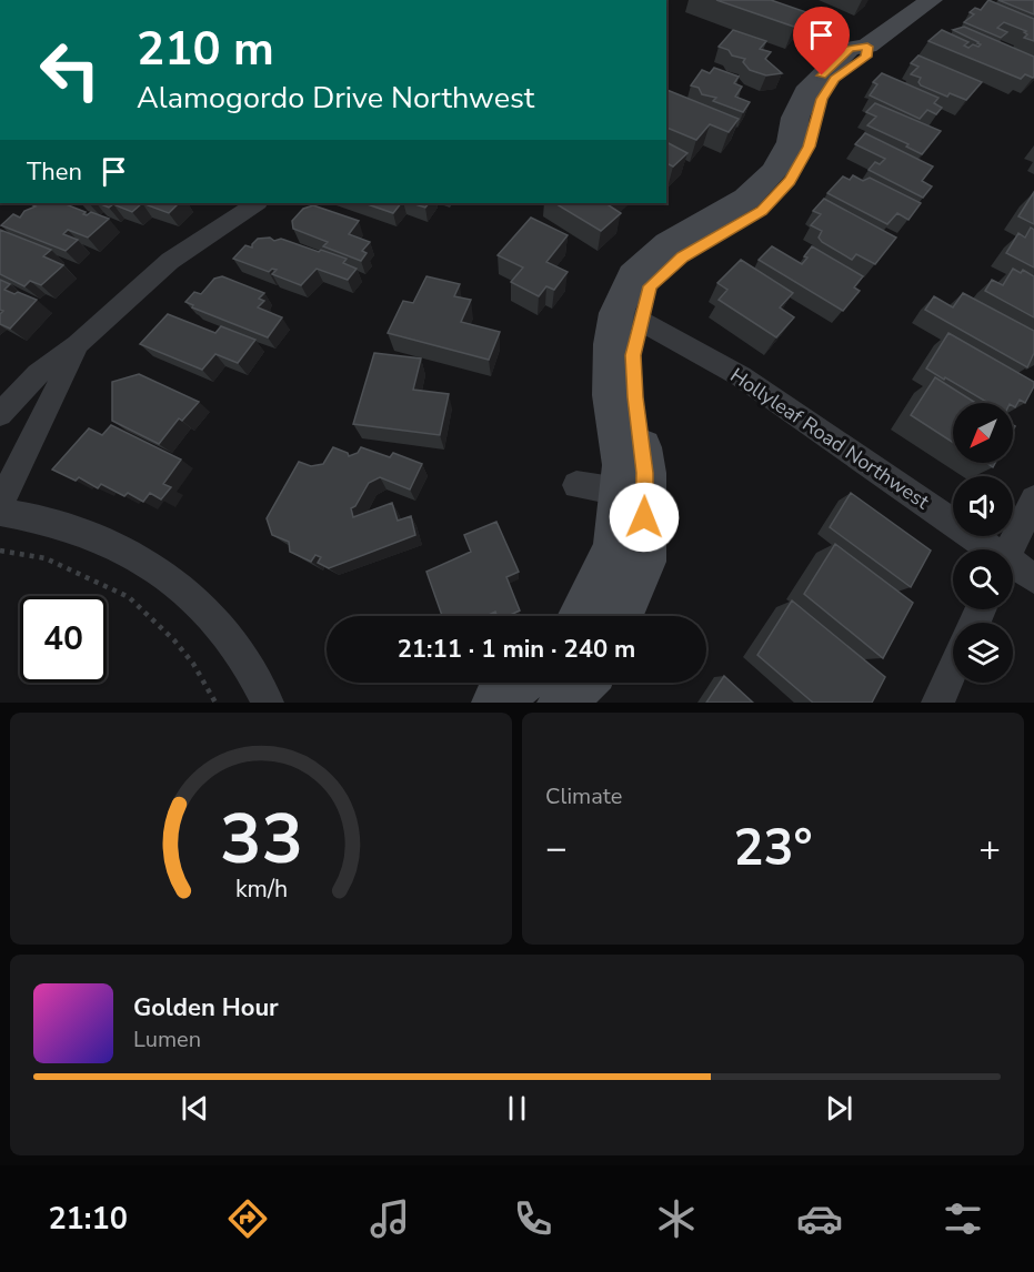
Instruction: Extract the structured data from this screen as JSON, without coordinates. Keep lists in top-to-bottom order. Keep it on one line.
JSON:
{"streets":{"street":["Hollyleaf Road Northwest"]},"north":"bottom left","page":{"turn":["210 m","Alamogordo Drive Northwest"],"then":"Then","limit":"40","trip":"21:11 · 1 min · 240 m","tile":"Climate","heat":["−","23°","+"],"song":["Golden Hour","Lumen"],"tabs":"21:10","gauge":["33","km/h"]}}
